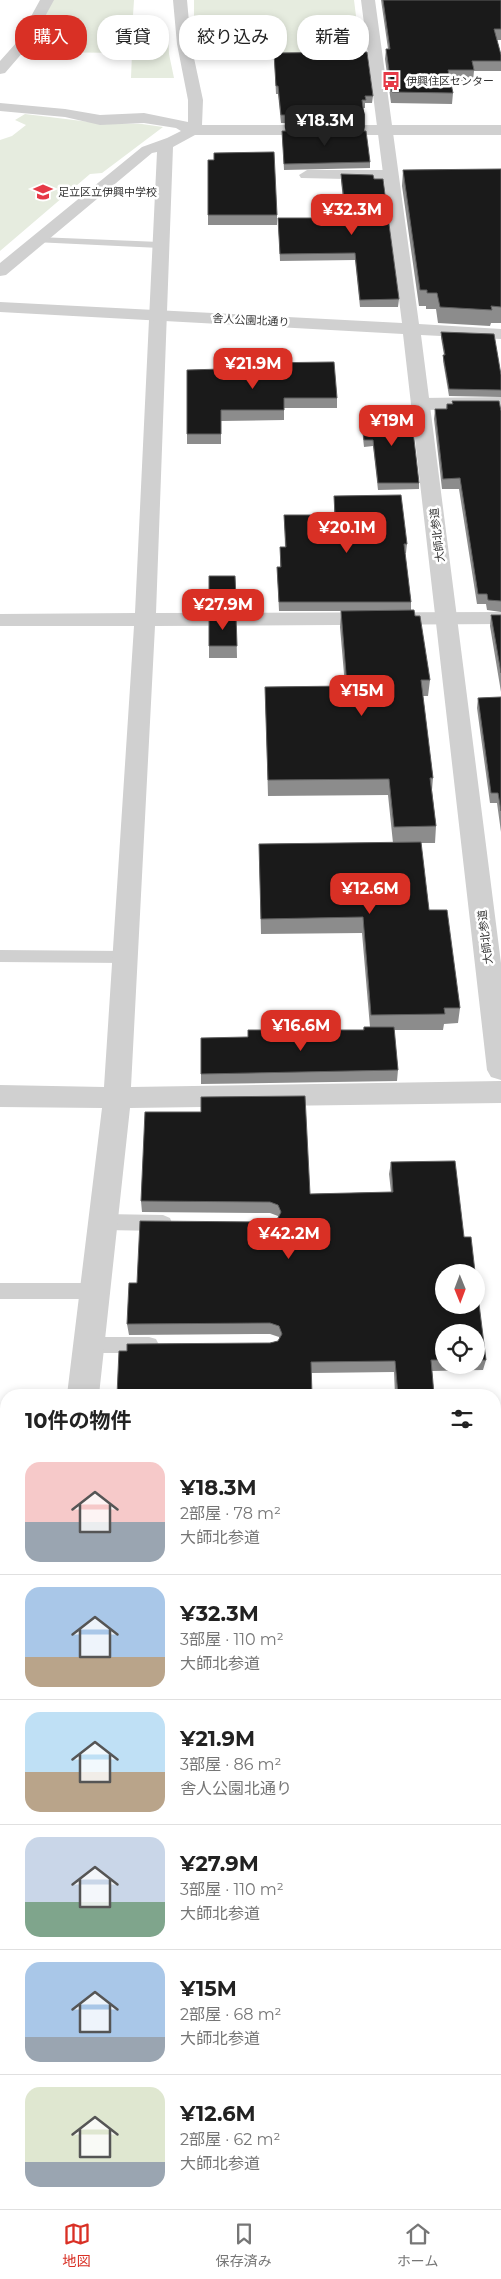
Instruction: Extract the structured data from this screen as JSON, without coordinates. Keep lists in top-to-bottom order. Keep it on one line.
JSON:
{"streets":{"street":["舎人公園北通り","大師北参道"]},"crossings":[["舎人公園北通り","大師北参道"]],"places":{"bus stop":["伊興住区センター"],"school or university":["足立区立伊興中学校"]},"north":"bottom","page":{"chip":["購入","賃貸","絞り込み","新着"],"price":["¥18.3M","¥32.3M","¥21.9M","¥19M","¥20.1M","¥27.9M","¥15M","¥12.6M","¥16.6M","¥42.2M"],"heading":"10件の物件","list":[{"name":"¥18.3M","note":"2部屋 · 78 m² · 大師北参道"},{"name":"¥32.3M","note":"3部屋 · 110 m² · 大師北参道"},{"name":"¥21.9M","note":"3部屋 · 86 m² · 舎人公園北通り"},{"name":"¥27.9M","note":"3部屋 · 110 m² · 大師北参道"},{"name":"¥15M","note":"2部屋 · 68 m² · 大師北参道"},{"name":"¥12.6M","note":"2部屋 · 62 m² · 大師北参道"}],"tabs":["地図","保存済み","ホーム"]}}
